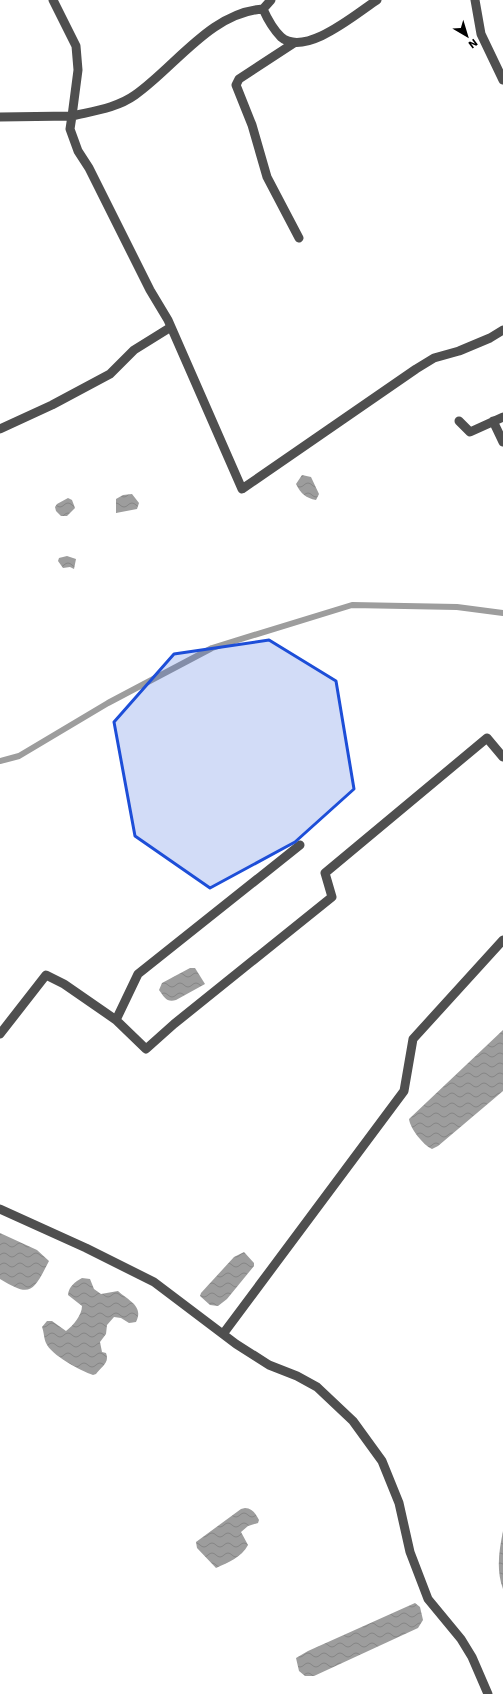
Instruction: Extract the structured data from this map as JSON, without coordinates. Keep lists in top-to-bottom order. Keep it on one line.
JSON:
{"north":"bottom right"}
